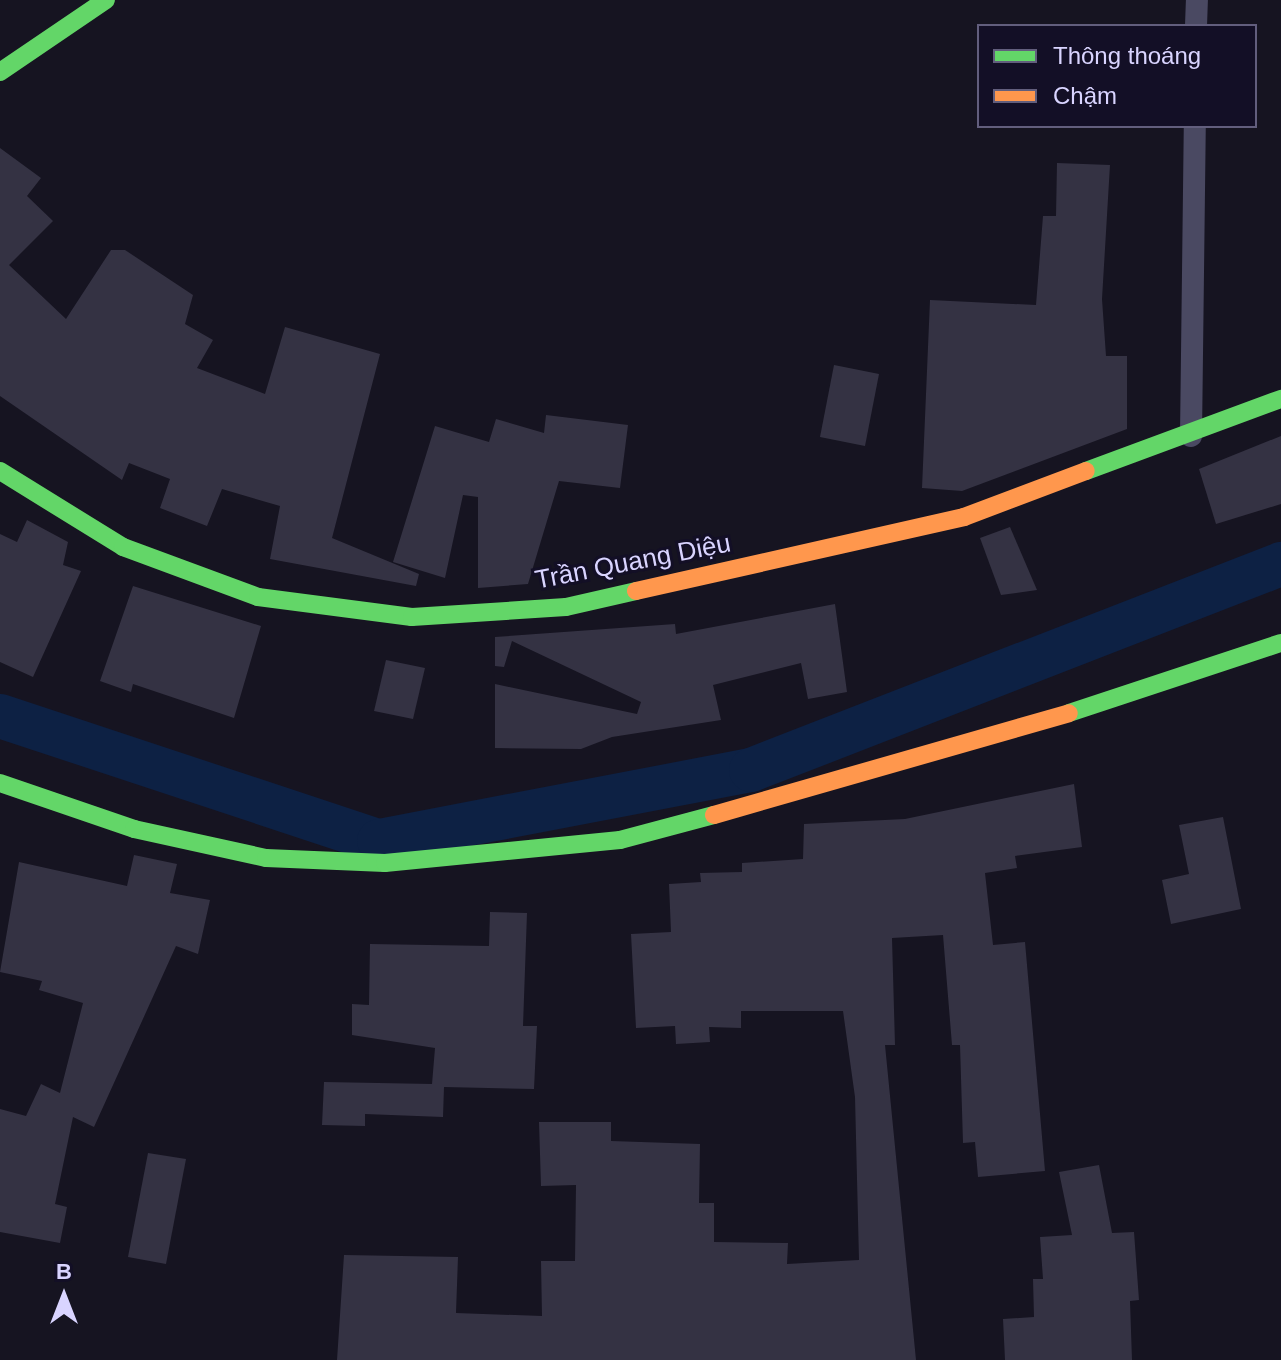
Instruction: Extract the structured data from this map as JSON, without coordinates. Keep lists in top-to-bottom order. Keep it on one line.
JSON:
{"streets":{"street":["Trần Quang Diệu"]},"legend":["Thông thoáng","Chậm"],"north":"top"}
